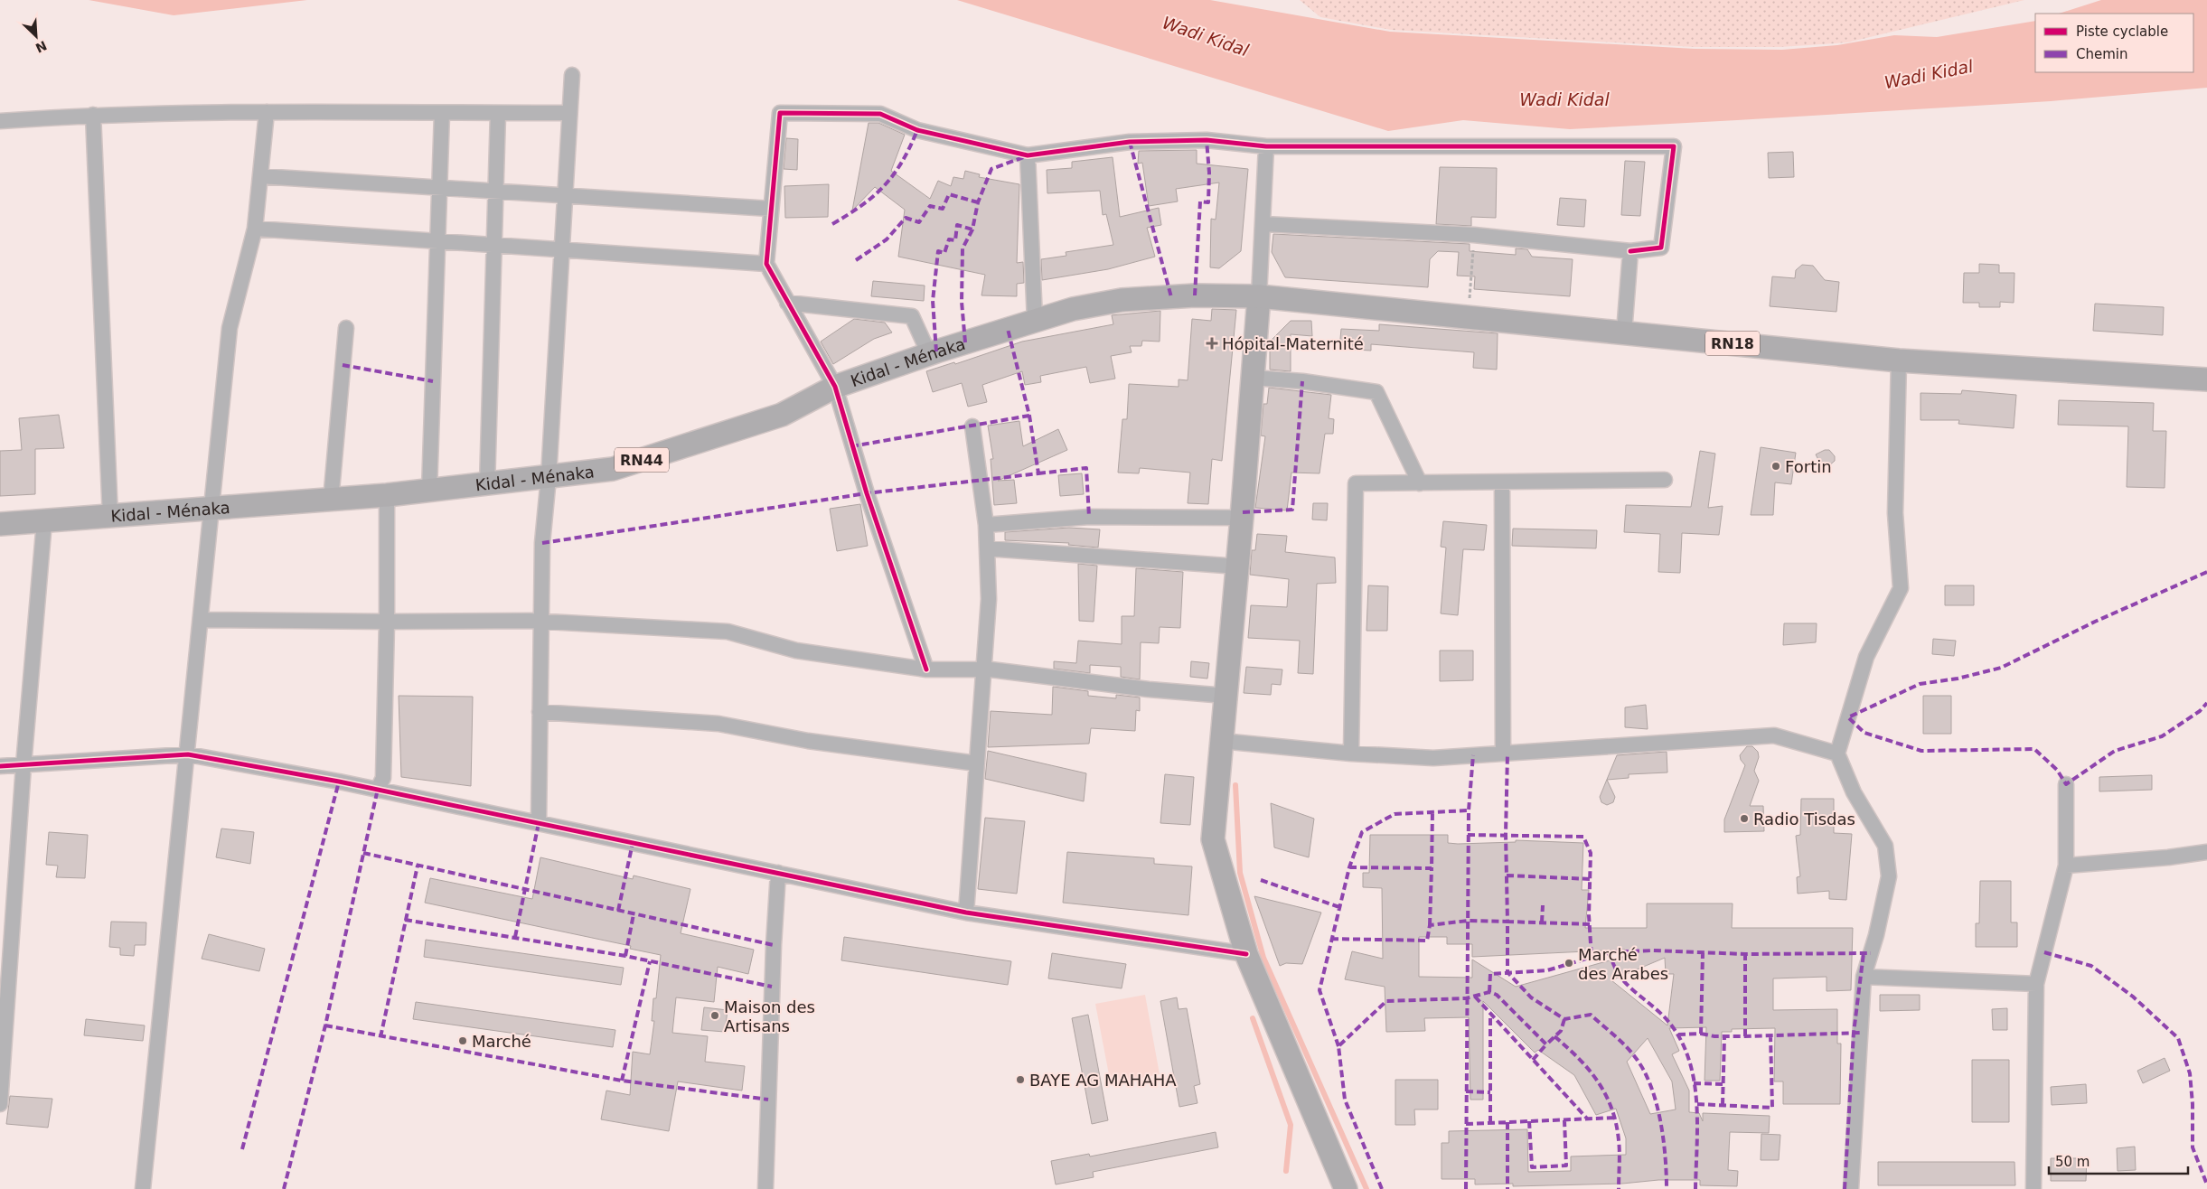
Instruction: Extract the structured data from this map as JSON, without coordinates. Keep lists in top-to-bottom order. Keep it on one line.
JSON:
{"streets":{"main road":["RN18","Kidal - Ménaka","RN44"]},"crossings":[["RN18","Kidal - Ménaka"]],"water":["Wadi Kidal"],"places":{"health":["Hópital-Maternité"],"other":["Fortin","Radio Tisdas","Marché des Arabes","Maison des Artisans","Marché","BAYE AG MAHAHA"]},"legend":["Piste cyclable","Chemin"],"scale_bar":"50 m","north":"bottom right"}
